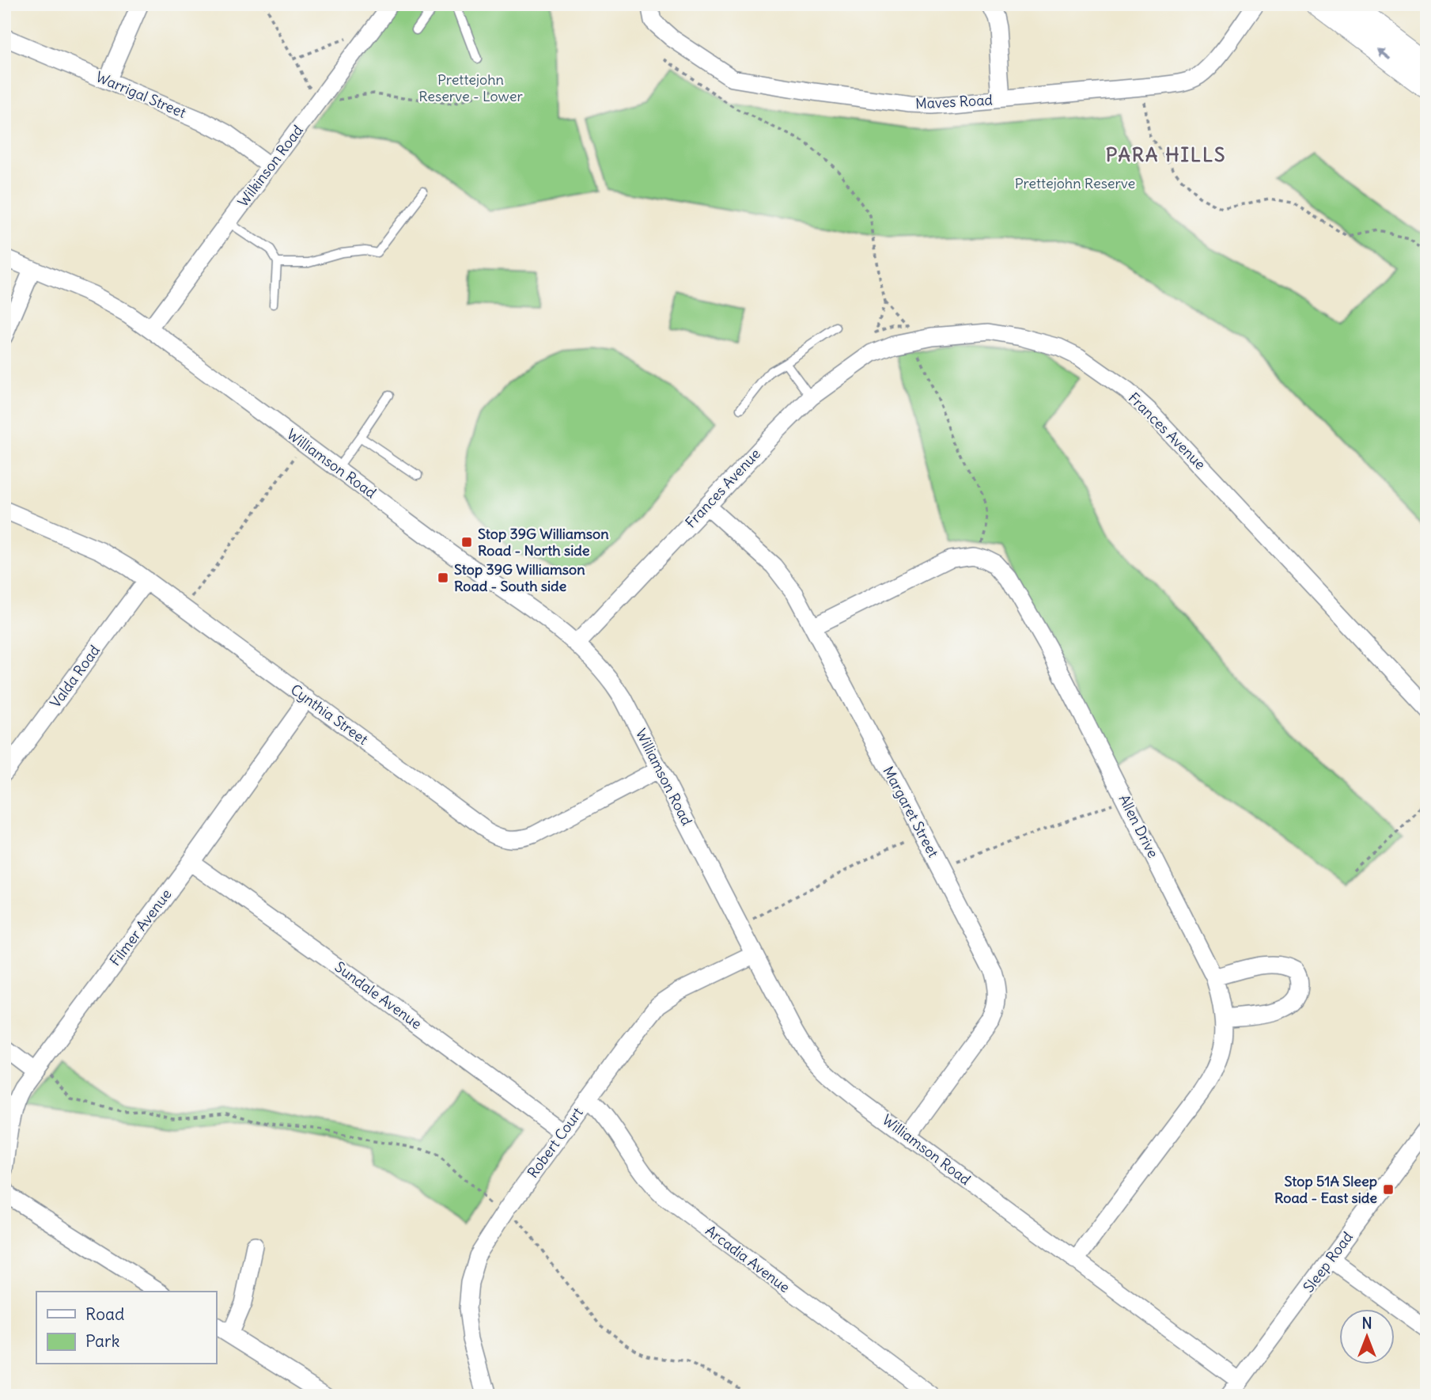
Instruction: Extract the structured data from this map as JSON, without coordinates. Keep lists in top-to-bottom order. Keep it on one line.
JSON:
{"streets":{"street":["Warrigal Street","Maves Road","Wilkinson Road","Frances Avenue","Williamson Road","Valda Road","Cynthia Street","Margaret Street","Allen Drive","Filmer Avenue","Sundale Avenue","Robert Court","Arcadia Avenue","Sleep Road"]},"crossings":[["Warrigal Street","Wilkinson Road"],["Wilkinson Road","Williamson Road"],["Frances Avenue","Williamson Road"],["Frances Avenue","Margaret Street"],["Williamson Road","Cynthia Street"],["Williamson Road","Margaret Street"],["Williamson Road","Allen Drive"],["Williamson Road","Robert Court"],["Williamson Road","Sleep Road"],["Valda Road","Cynthia Street"],["Cynthia Street","Filmer Avenue"],["Margaret Street","Allen Drive"],["Filmer Avenue","Sundale Avenue"],["Sundale Avenue","Robert Court"],["Robert Court","Arcadia Avenue"]],"districts":["PARA HILLS"],"parks":["Prettejohn Reserve - Lower","Prettejohn Reserve"],"places":{"transit":["Stop 39G Williamson Road - North side","Stop 39G Williamson Road - South side","Stop 51A Sleep Road - East side"]},"legend":["Road","Park"],"north":"top"}
